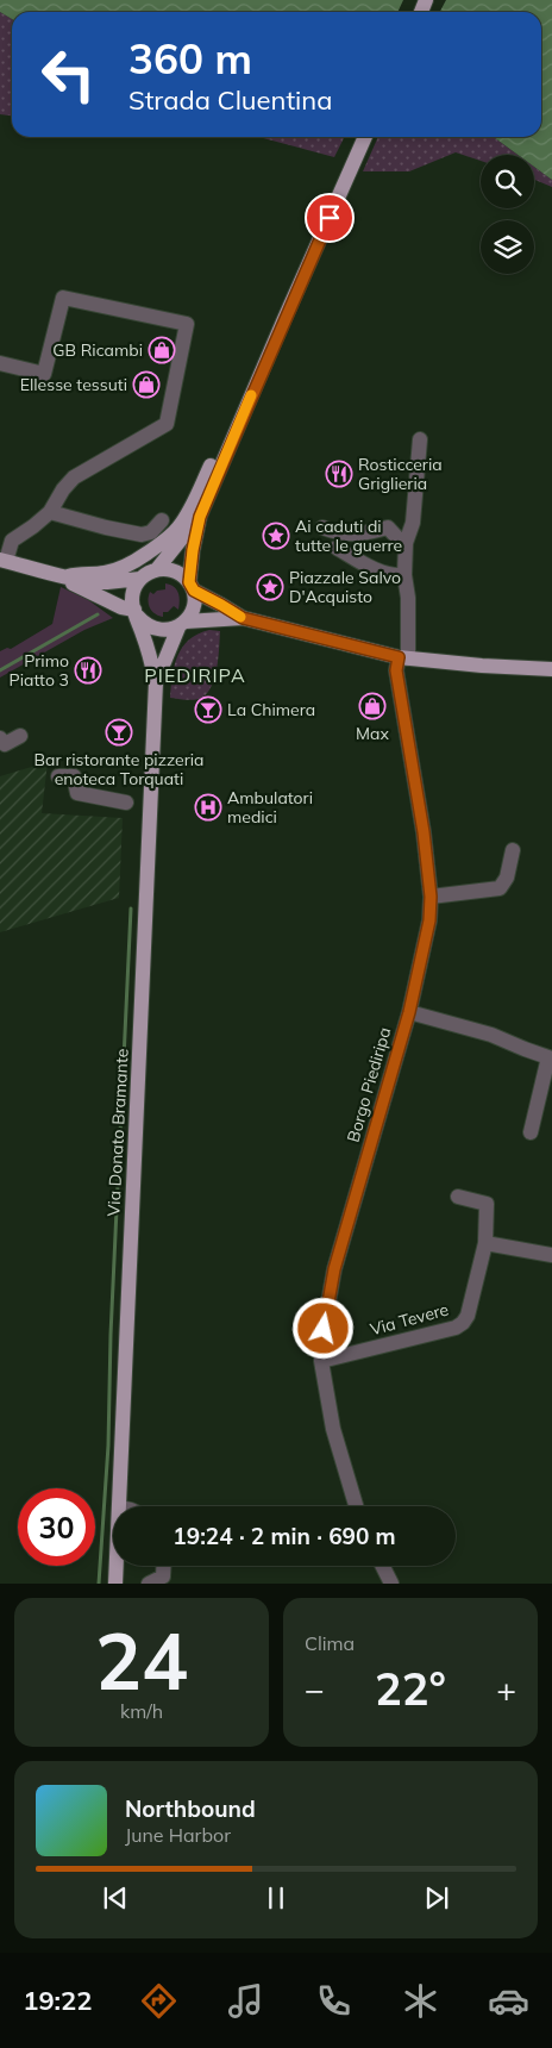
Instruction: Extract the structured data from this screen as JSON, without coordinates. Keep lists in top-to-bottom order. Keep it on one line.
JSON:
{"streets":{"main road":["Via Donato Bramante"],"street":["Borgo Piediripa","Via Tevere"]},"crossings":[["Borgo Piediripa","Via Tevere"]],"districts":["PIEDIRIPA"],"places":{"shop":["GB Ricambi","Ellesse tessuti","Max"],"restaurant":["Rosticceria Griglieria","Primo Piatto 3"],"place":["Ai caduti di tutte le guerre","Piazzale Salvo D'Acquisto"],"bar":["La Chimera","Bar ristorante pizzeria enoteca Torquati"],"hospital":["Ambulatori medici"]},"page":{"turn":["360 m","Strada Cluentina"],"limit":"30","trip":"19:24 · 2 min · 690 m","tile":[["24","km/h"],"Clima"],"heat":["−","22°","+"],"song":["Northbound","June Harbor"],"tabs":"19:22"}}
